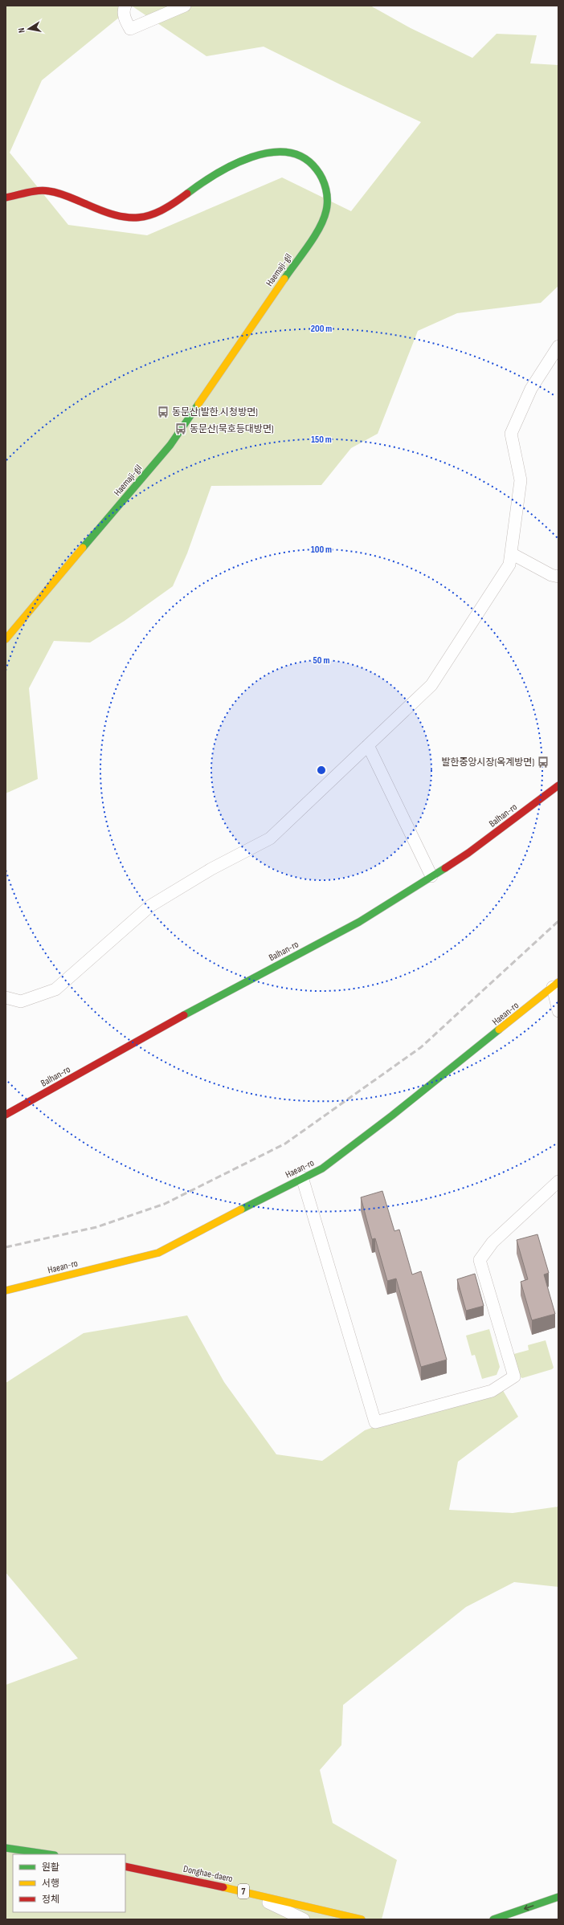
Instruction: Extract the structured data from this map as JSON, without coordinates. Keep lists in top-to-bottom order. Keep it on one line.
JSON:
{"streets":{"street":["Haemaji-gil","Balhan-ro","Haean-ro","Donghae-daero","7"]},"places":{"bus stop":["동문산(발한.시청방면)","동문산(묵호등대방면)","발한중앙시장(옥계방면)"]},"legend":["원활","서행","정체"],"north":"left","rings":["200 m","150 m","100 m","50 m"]}
